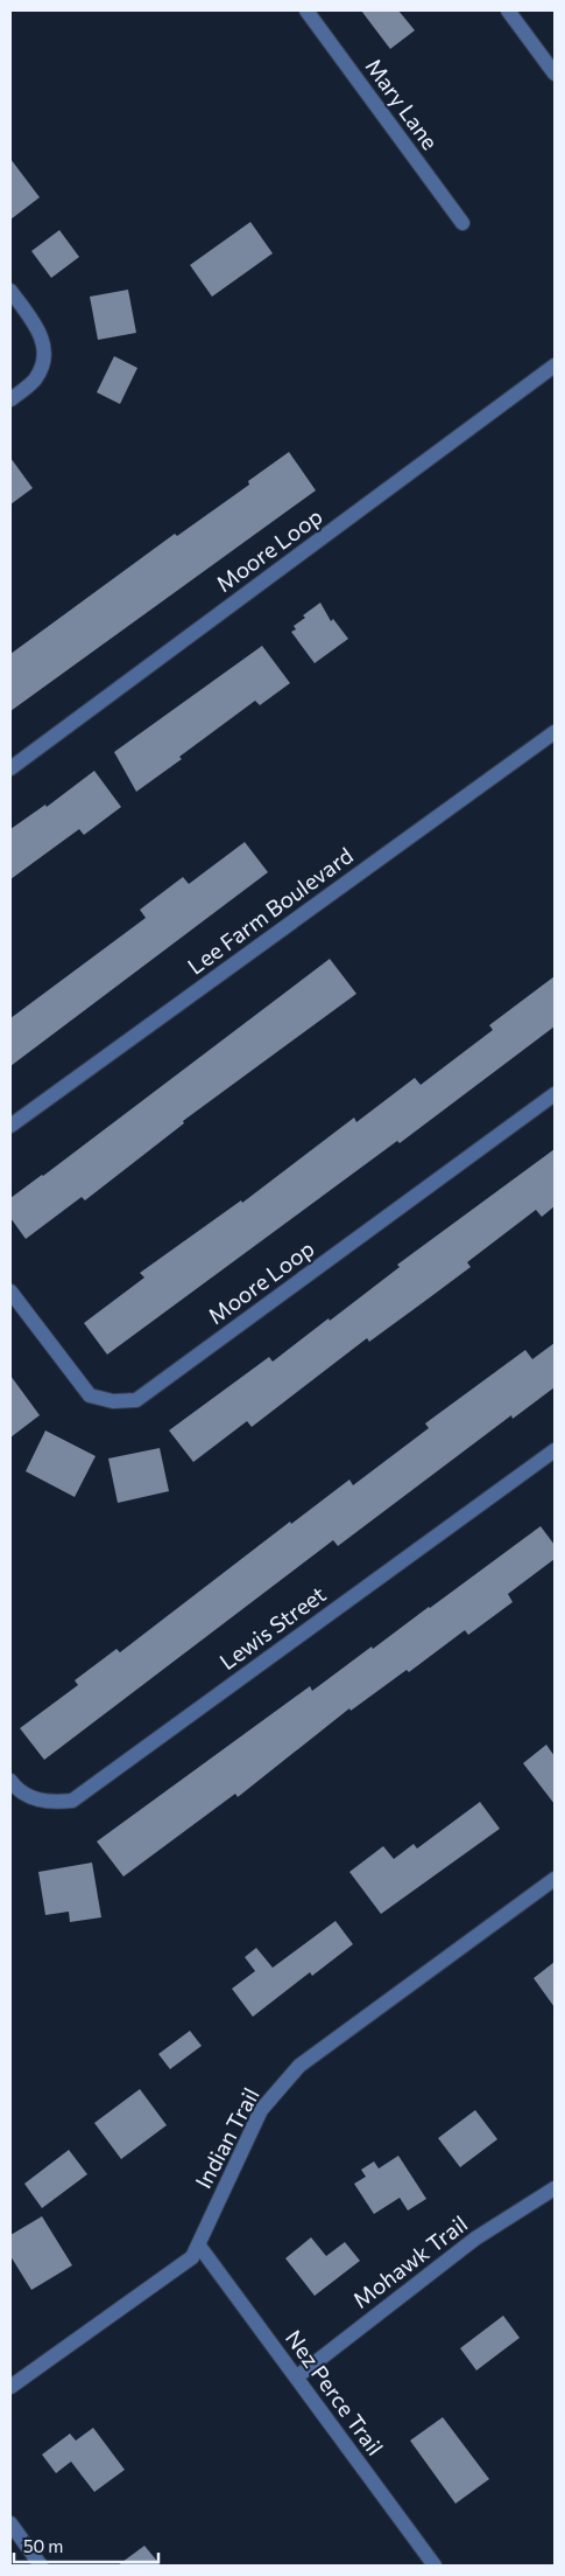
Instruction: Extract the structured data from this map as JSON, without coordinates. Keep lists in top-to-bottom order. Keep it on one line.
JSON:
{"streets":{"street":["Mary Lane","Moore Loop","Lee Farm Boulevard","Lewis Street","Indian Trail","Mohawk Trail","Nez Perce Trail"]},"crossings":[["Indian Trail","Nez Perce Trail"],["Mohawk Trail","Nez Perce Trail"]],"scale_bar":"50 m"}
